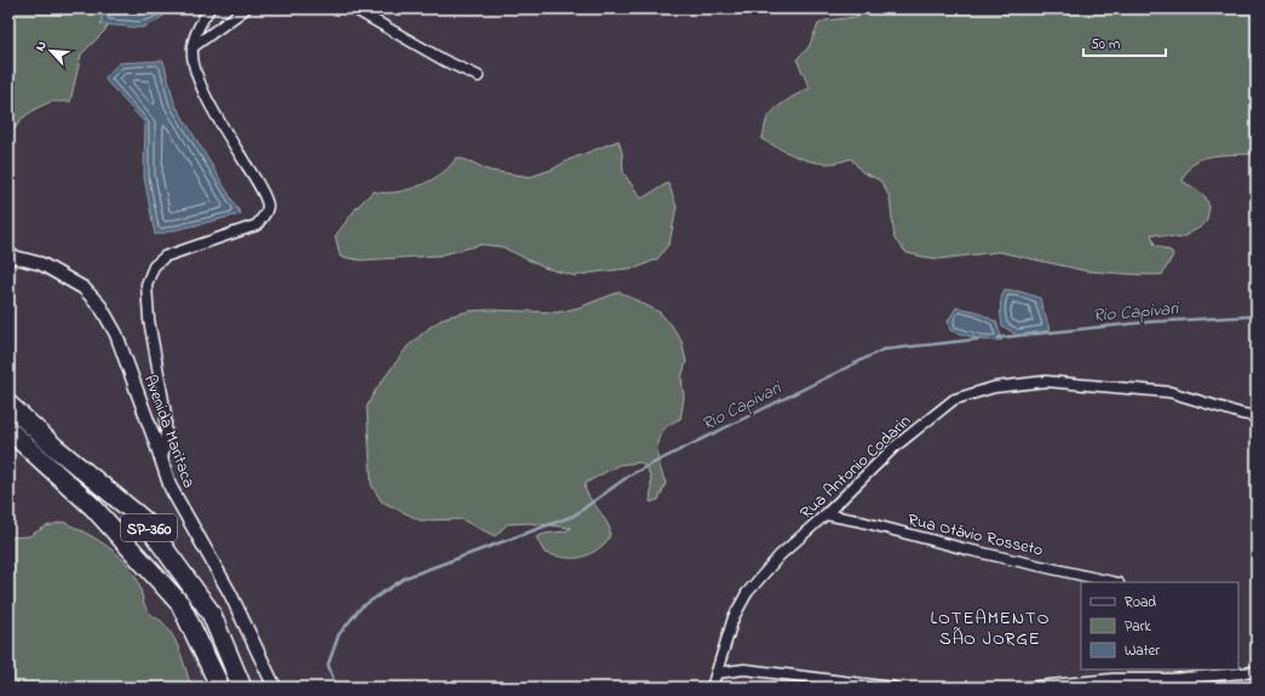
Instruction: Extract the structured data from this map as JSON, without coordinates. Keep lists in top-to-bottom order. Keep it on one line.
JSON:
{"streets":{"highway":["SP-360"],"street":["Avenida Maritaca","Rua Antonio Codarin","Rua Otávio Rosseto"]},"crossings":[["Rua Antonio Codarin","Rua Otávio Rosseto"]],"districts":["LOTEAMENTO SÃO JORGE"],"water":["Rio Capivari"],"legend":["Road","Park","Water"],"scale_bar":"50 m","north":"top left"}
